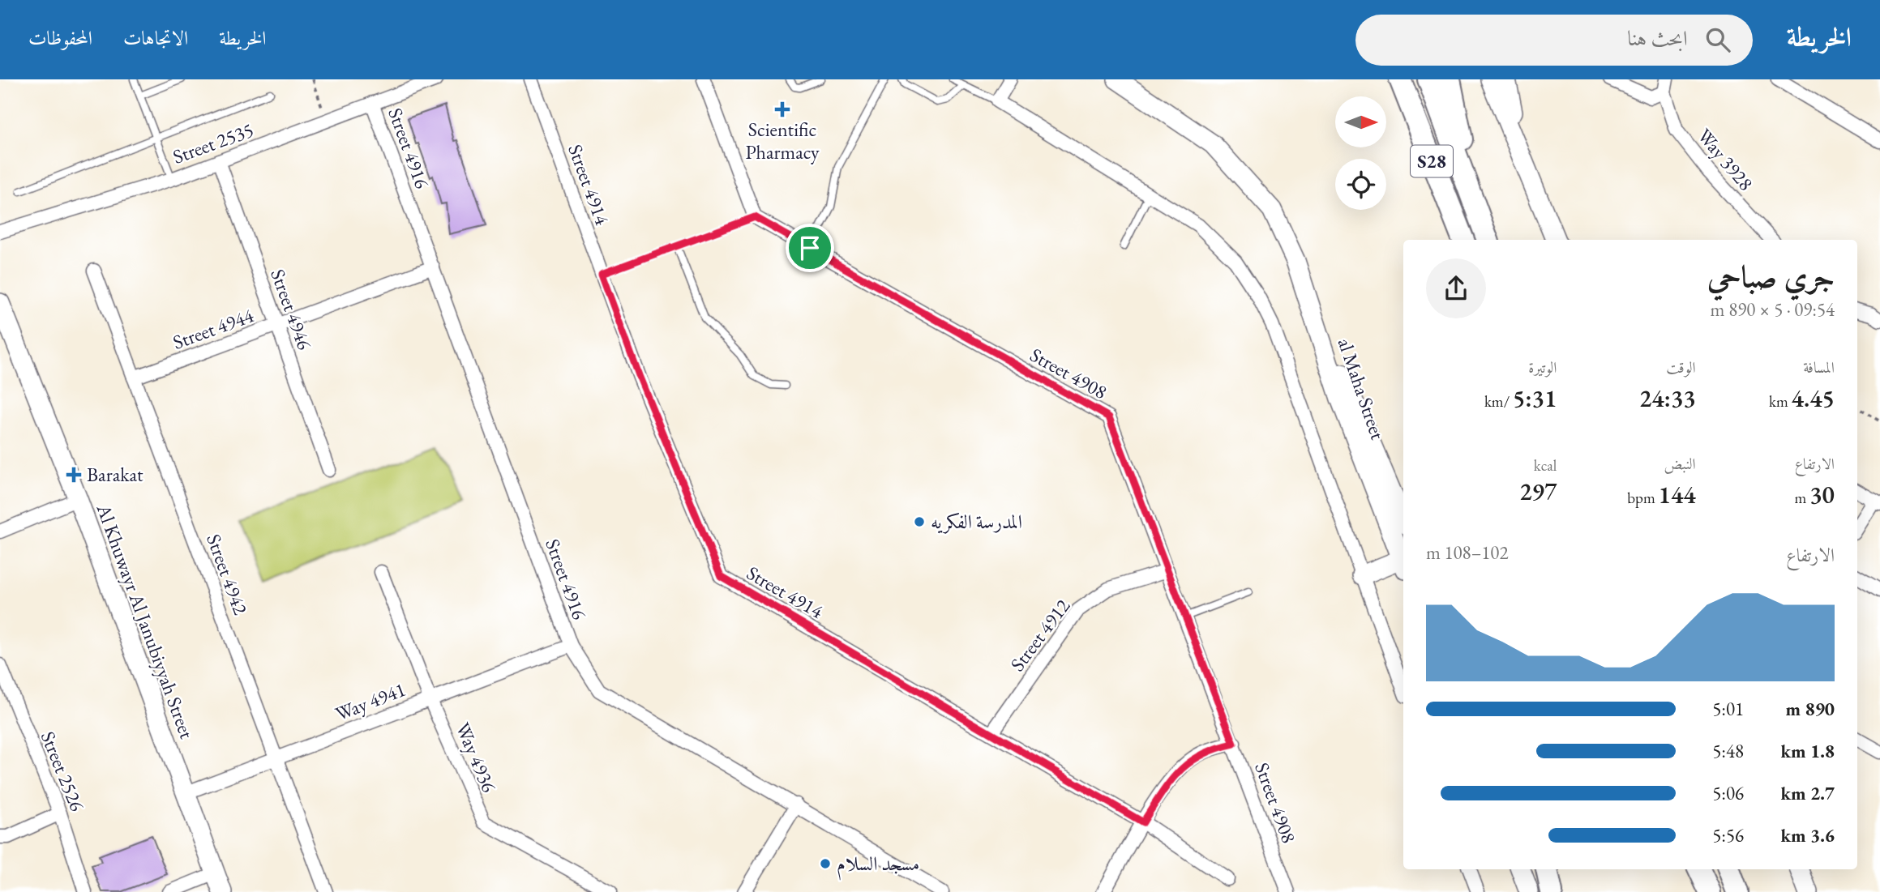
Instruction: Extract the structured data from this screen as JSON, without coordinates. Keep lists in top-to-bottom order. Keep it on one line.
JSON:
{"streets":{"main road":["S28"],"street":["Street 2535","Street 4916","Way 3928","Street 4914","Street 4946","Street 4944","Street 4908","al Maha Street","Street 4942","Al Khuwayr Al Janubiyyah Street","Street 4912","Way 4941","Way 4936","Street 2526"]},"crossings":[["Street 2535","Street 4916"],["Street 2535","Street 4946"],["Street 4916","Street 4944"],["Street 4916","Way 4941"],["Street 4914","Street 4912"],["Street 4946","Street 4944"],["Street 4944","Street 4942"],["Street 4908","Street 4912"],["Street 4942","Way 4941"],["Al Khuwayr Al Janubiyyah Street","Way 4941"],["Way 4941","Way 4936"]],"places":{"health":["Scientific Pharmacy","Barakat"],"other":["المدرسة الفكريه","مسجد السلام"]},"north":"right","page":{"header":"الخريطة","search":"ابحث هنا","nav":["الخريطة","الاتجاهات","المحفوظات"],"heading":["جري صباحي","09:54 · 5 × 890 m"],"stats":[["المسافة","4.45 km"],["الوقت","24:33"],["الوتيرة","5:31 /km"],["الارتفاع","30 m"],["النبض","144 bpm"],["kcal","297"]],"chart":["الارتفاع","102–108 m"],"list":[{"name":"890 m","note":"5:01"},{"name":"1.8 km","note":"5:48"},{"name":"2.7 km","note":"5:06"},{"name":"3.6 km","note":"5:56"}]}}
